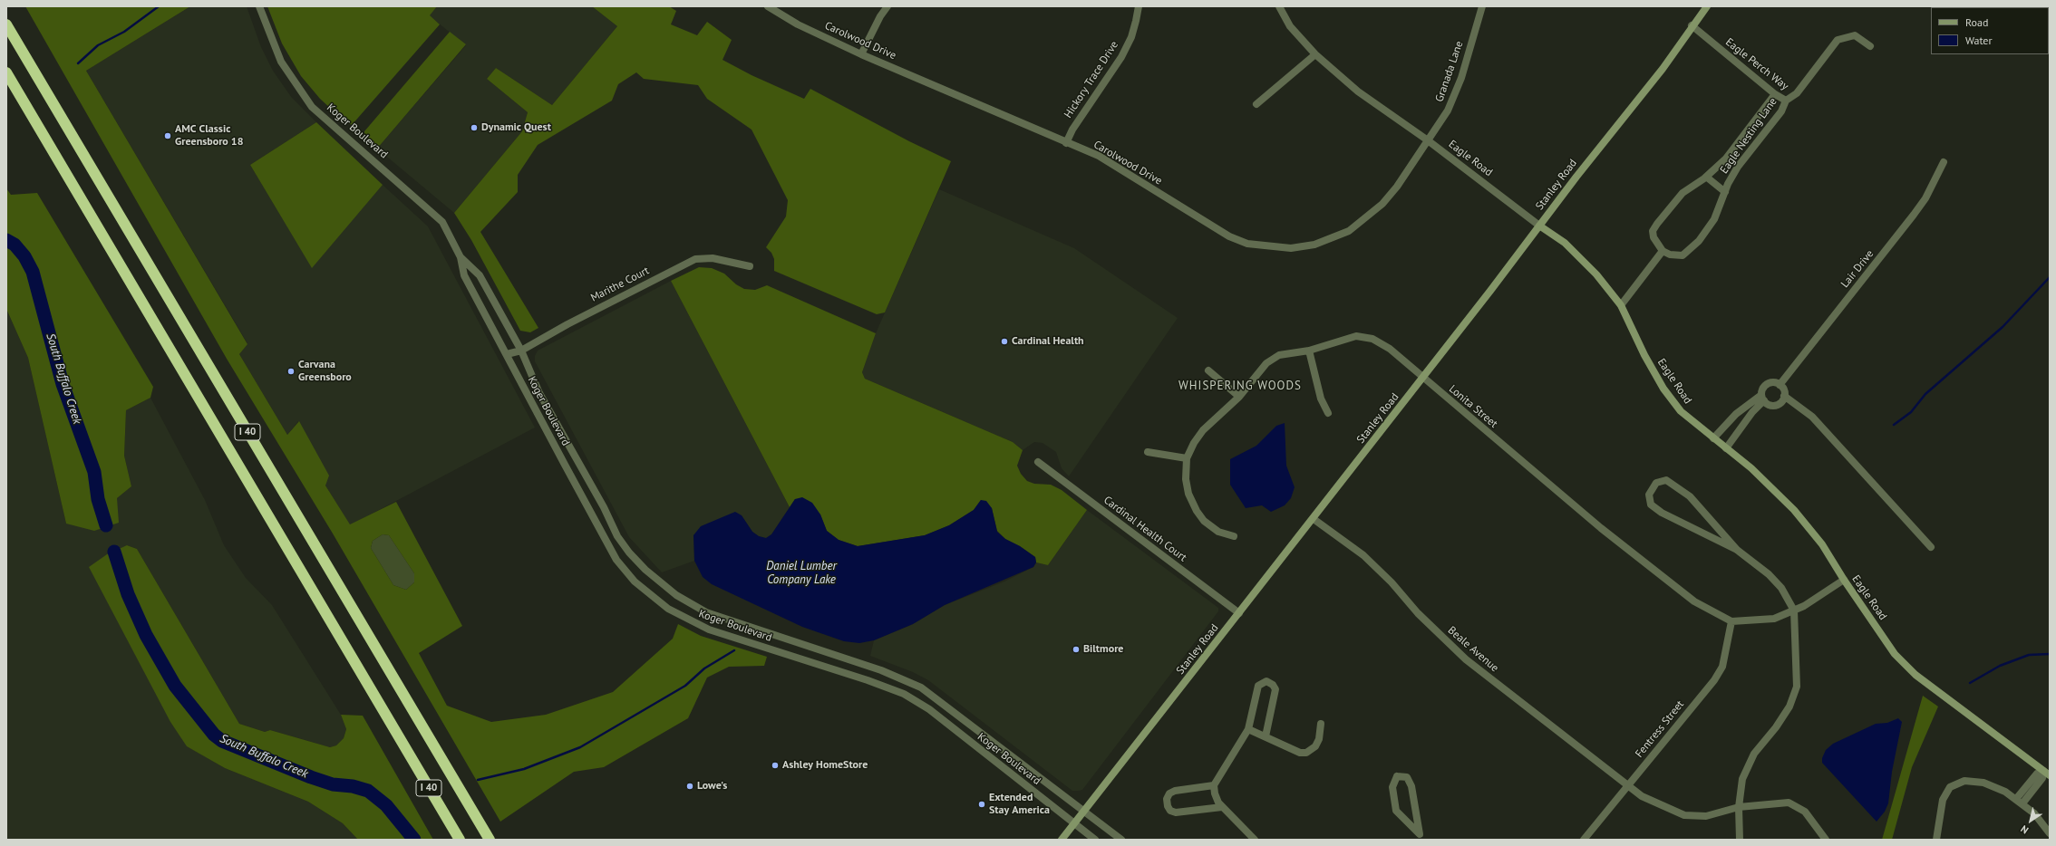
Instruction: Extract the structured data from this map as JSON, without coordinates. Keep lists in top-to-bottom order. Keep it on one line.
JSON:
{"streets":{"highway":["I 40"],"street":["Carolwood Drive","Eagle Perch Way","Granada Lane","Hickory Trace Drive","Koger Boulevard","Eagle Nesting Lane","Eagle Road","Stanley Road","Lair Drive","Marithe Court","Lonita Street","Cardinal Health Court","Beale Avenue","Fentress Street"]},"crossings":[["Carolwood Drive","Granada Lane"],["Carolwood Drive","Hickory Trace Drive"],["Carolwood Drive","Eagle Road"],["Eagle Perch Way","Eagle Nesting Lane"],["Eagle Perch Way","Stanley Road"],["Granada Lane","Eagle Road"],["Koger Boulevard","Stanley Road"],["Koger Boulevard","Marithe Court"],["Eagle Road","Stanley Road"],["Stanley Road","Lonita Street"],["Stanley Road","Cardinal Health Court"],["Stanley Road","Beale Avenue"],["Lonita Street","Fentress Street"],["Beale Avenue","Fentress Street"]],"districts":["WHISPERING WOODS"],"water":["South Buffalo Creek","Daniel Lumber Company Lake"],"places":["Dynamic Quest","AMC Classic Greensboro 18","Cardinal Health","Carvana Greensboro","Biltmore","Ashley HomeStore","Lowe's","Extended Stay America"],"legend":["Road","Water"],"north":"bottom left"}
